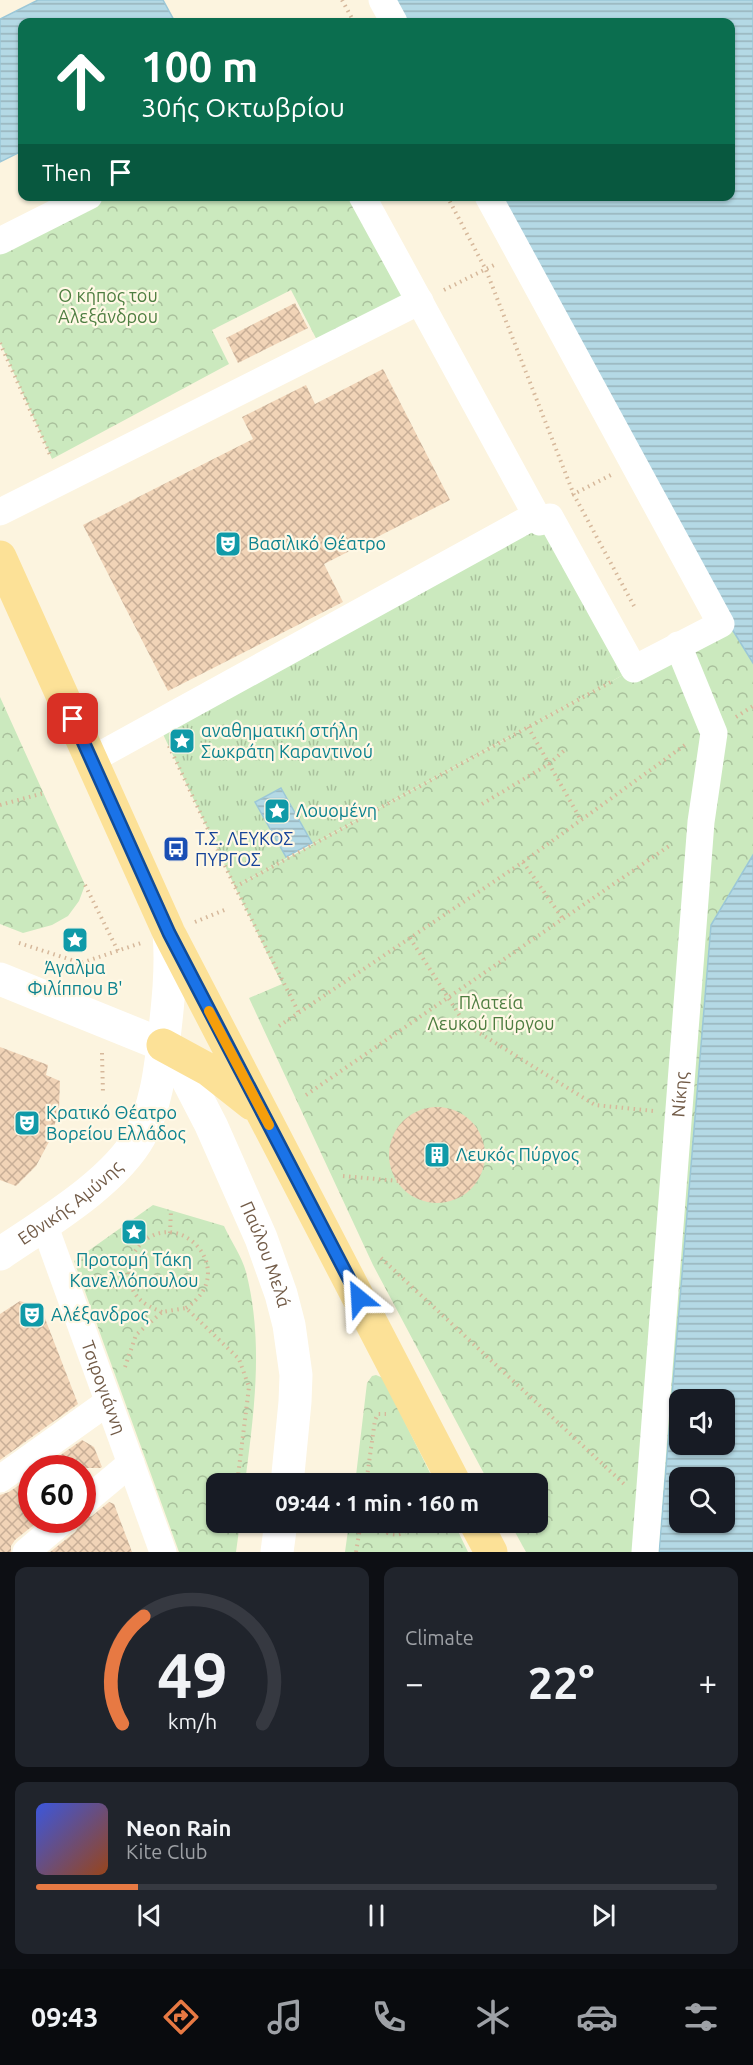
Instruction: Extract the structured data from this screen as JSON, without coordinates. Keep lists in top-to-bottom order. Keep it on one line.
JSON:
{"streets":{"main road":["Εθνικής Αμύνης","Παύλου Μελά"],"street":["Νίκης","Τσιρογιάννη"]},"crossings":[["Εθνικής Αμύνης","Παύλου Μελά"],["Εθνικής Αμύνης","Τσιρογιάννη"]],"parks":["Ο κήπος του Αλεξάνδρου","Πλατεία Λευκού Πύργου"],"places":{"theatre":["Βασιλικό Θέατρο","Κρατικό Θέατρο Βορείου Ελλάδος","Αλέξανδρος"],"place":["αναθηματική στήλη Σωκράτη Καραντινού","Λουομένη","Άγαλμα Φιλίππου Β'","Προτομή Τάκη Κανελλόπουλου"],"bus stop":["Τ.Σ. ΛΕΥΚΟΣ ΠΥΡΓΟΣ"],"building":["Λευκός Πύργος"]},"page":{"turn":["100 m","30ής Οκτωβρίου"],"then":"Then","limit":"60","trip":"09:44 · 1 min · 160 m","tile":"Climate","heat":["−","22°","+"],"song":["Neon Rain","Kite Club"],"tabs":"09:43","gauge":["49","km/h"]}}
